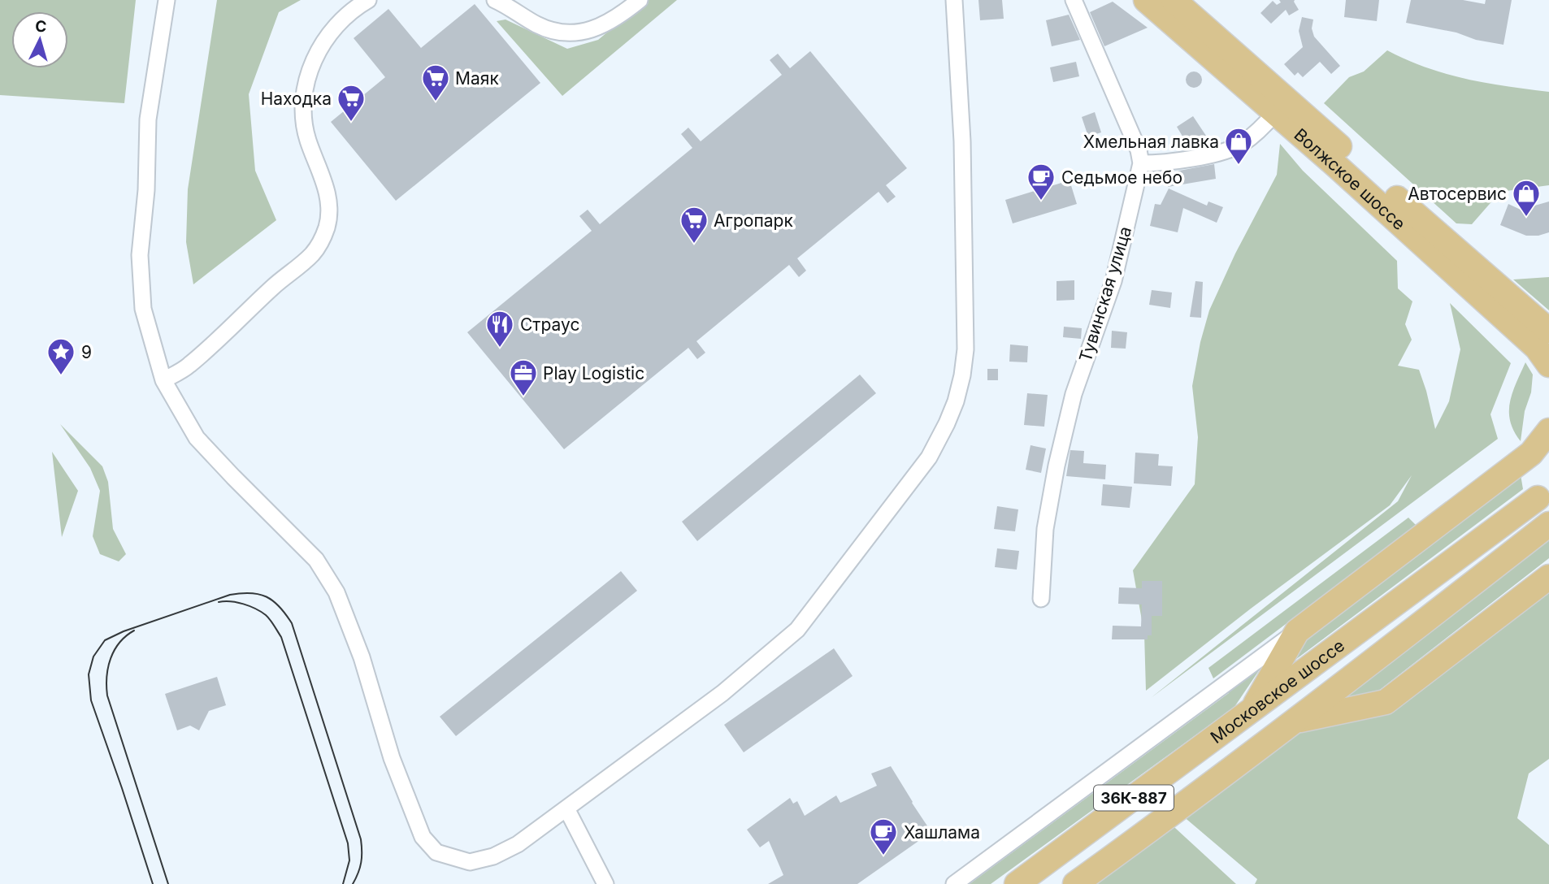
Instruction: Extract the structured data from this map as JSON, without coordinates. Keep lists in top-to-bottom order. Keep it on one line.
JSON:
{"streets":{"main road":["Волжское шоссе","Московское шоссе","36К-887"],"street":["Тувинская улица"]},"places":{"supermarket":["Маяк","Находка","Агропарк"],"shop":["Хмельная лавка","Автосервис"],"cafe":["Седьмое небо","Хашлама"],"restaurant":["Страус"],"place":["9"],"office":["Play Logistic"]},"north":"top"}
